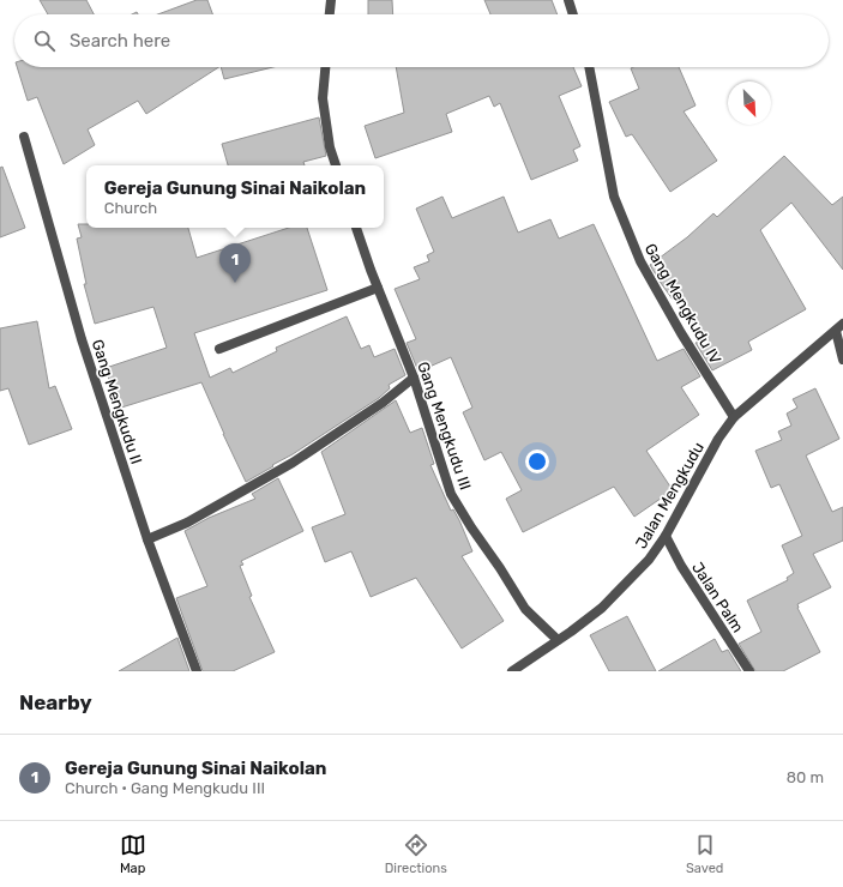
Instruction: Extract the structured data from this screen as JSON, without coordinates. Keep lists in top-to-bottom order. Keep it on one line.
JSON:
{"streets":{"street":["Gang Mengkudu IV","Gang Mengkudu II","Gang Mengkudu III","Jalan Mengkudu","Jalan Palm"]},"crossings":[["Gang Mengkudu IV","Jalan Mengkudu"],["Gang Mengkudu III","Jalan Mengkudu"],["Jalan Mengkudu","Jalan Palm"]],"north":"bottom right","page":{"search":"Search here","popup":["Gereja Gunung Sinai Naikolan","Church"],"pins":"1","heading":"Nearby","list":[{"mark":"1","name":"Gereja Gunung Sinai Naikolan","note":"Church · Gang Mengkudu III","value":"80 m"}],"nav":["Map","Directions","Saved"]}}
